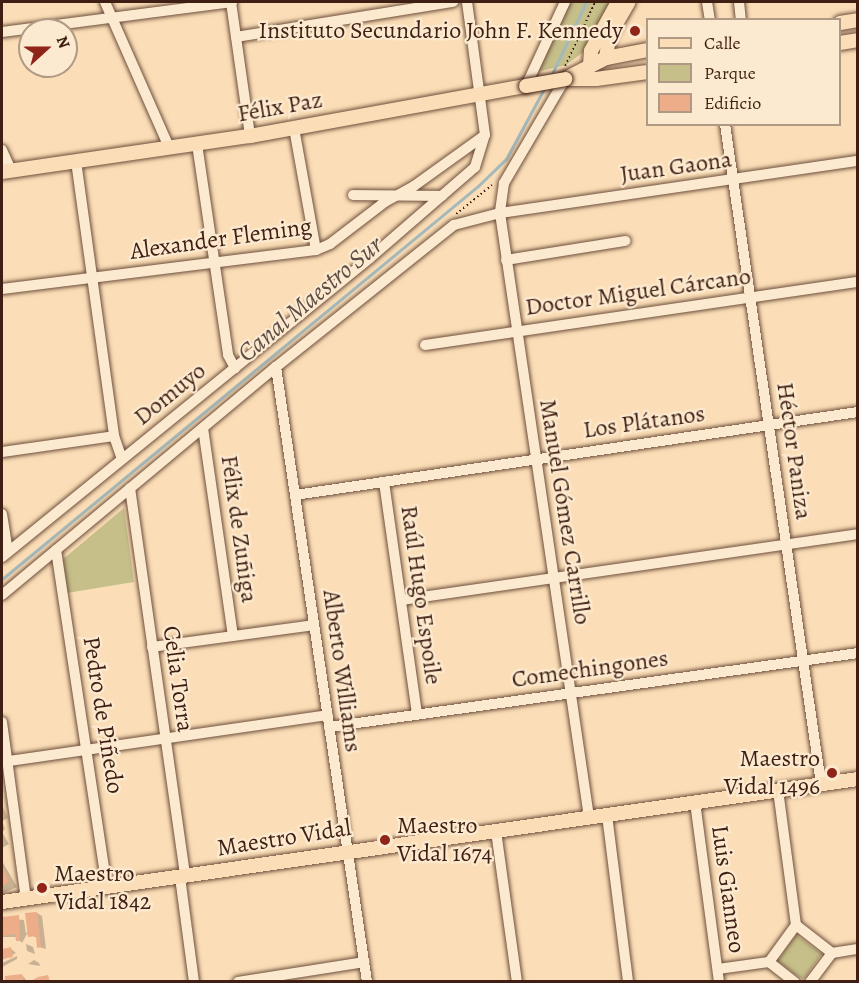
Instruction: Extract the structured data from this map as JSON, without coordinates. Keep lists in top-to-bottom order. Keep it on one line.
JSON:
{"streets":{"main road":["Félix Paz","Maestro Vidal"],"street":["Juan Gaona","Alexander Fleming","Doctor Miguel Cárcano","Domuyo","Los Plátanos","Héctor Paniza","Manuel Gómez Carrillo","Félix de Zuñiga","Raúl Hugo Espoile","Comechingones","Alberto Williams","Celia Torra","Pedro de Piñedo","Luis Gianneo"]},"crossings":[["Félix Paz","Manuel Gómez Carrillo"],["Juan Gaona","Domuyo"],["Juan Gaona","Héctor Paniza"],["Juan Gaona","Manuel Gómez Carrillo"],["Juan Gaona","Alberto Williams"],["Alexander Fleming","Domuyo"],["Doctor Miguel Cárcano","Héctor Paniza"],["Doctor Miguel Cárcano","Manuel Gómez Carrillo"],["Domuyo","Félix de Zuñiga"],["Domuyo","Alberto Williams"],["Domuyo","Celia Torra"],["Domuyo","Pedro de Piñedo"],["Los Plátanos","Héctor Paniza"],["Los Plátanos","Manuel Gómez Carrillo"],["Los Plátanos","Raúl Hugo Espoile"],["Los Plátanos","Alberto Williams"],["Héctor Paniza","Comechingones"],["Héctor Paniza","Maestro Vidal"],["Manuel Gómez Carrillo","Comechingones"],["Manuel Gómez Carrillo","Maestro Vidal"],["Raúl Hugo Espoile","Comechingones"],["Comechingones","Alberto Williams"],["Alberto Williams","Maestro Vidal"],["Celia Torra","Maestro Vidal"],["Pedro de Piñedo","Maestro Vidal"],["Maestro Vidal","Luis Gianneo"]],"water":["Canal Maestro Sur"],"places":["Instituto Secundario John F. Kennedy","Maestro Vidal 1496","Maestro Vidal 1674","Maestro Vidal 1842"],"legend":["Calle","Parque","Edificio"],"north":"right"}
